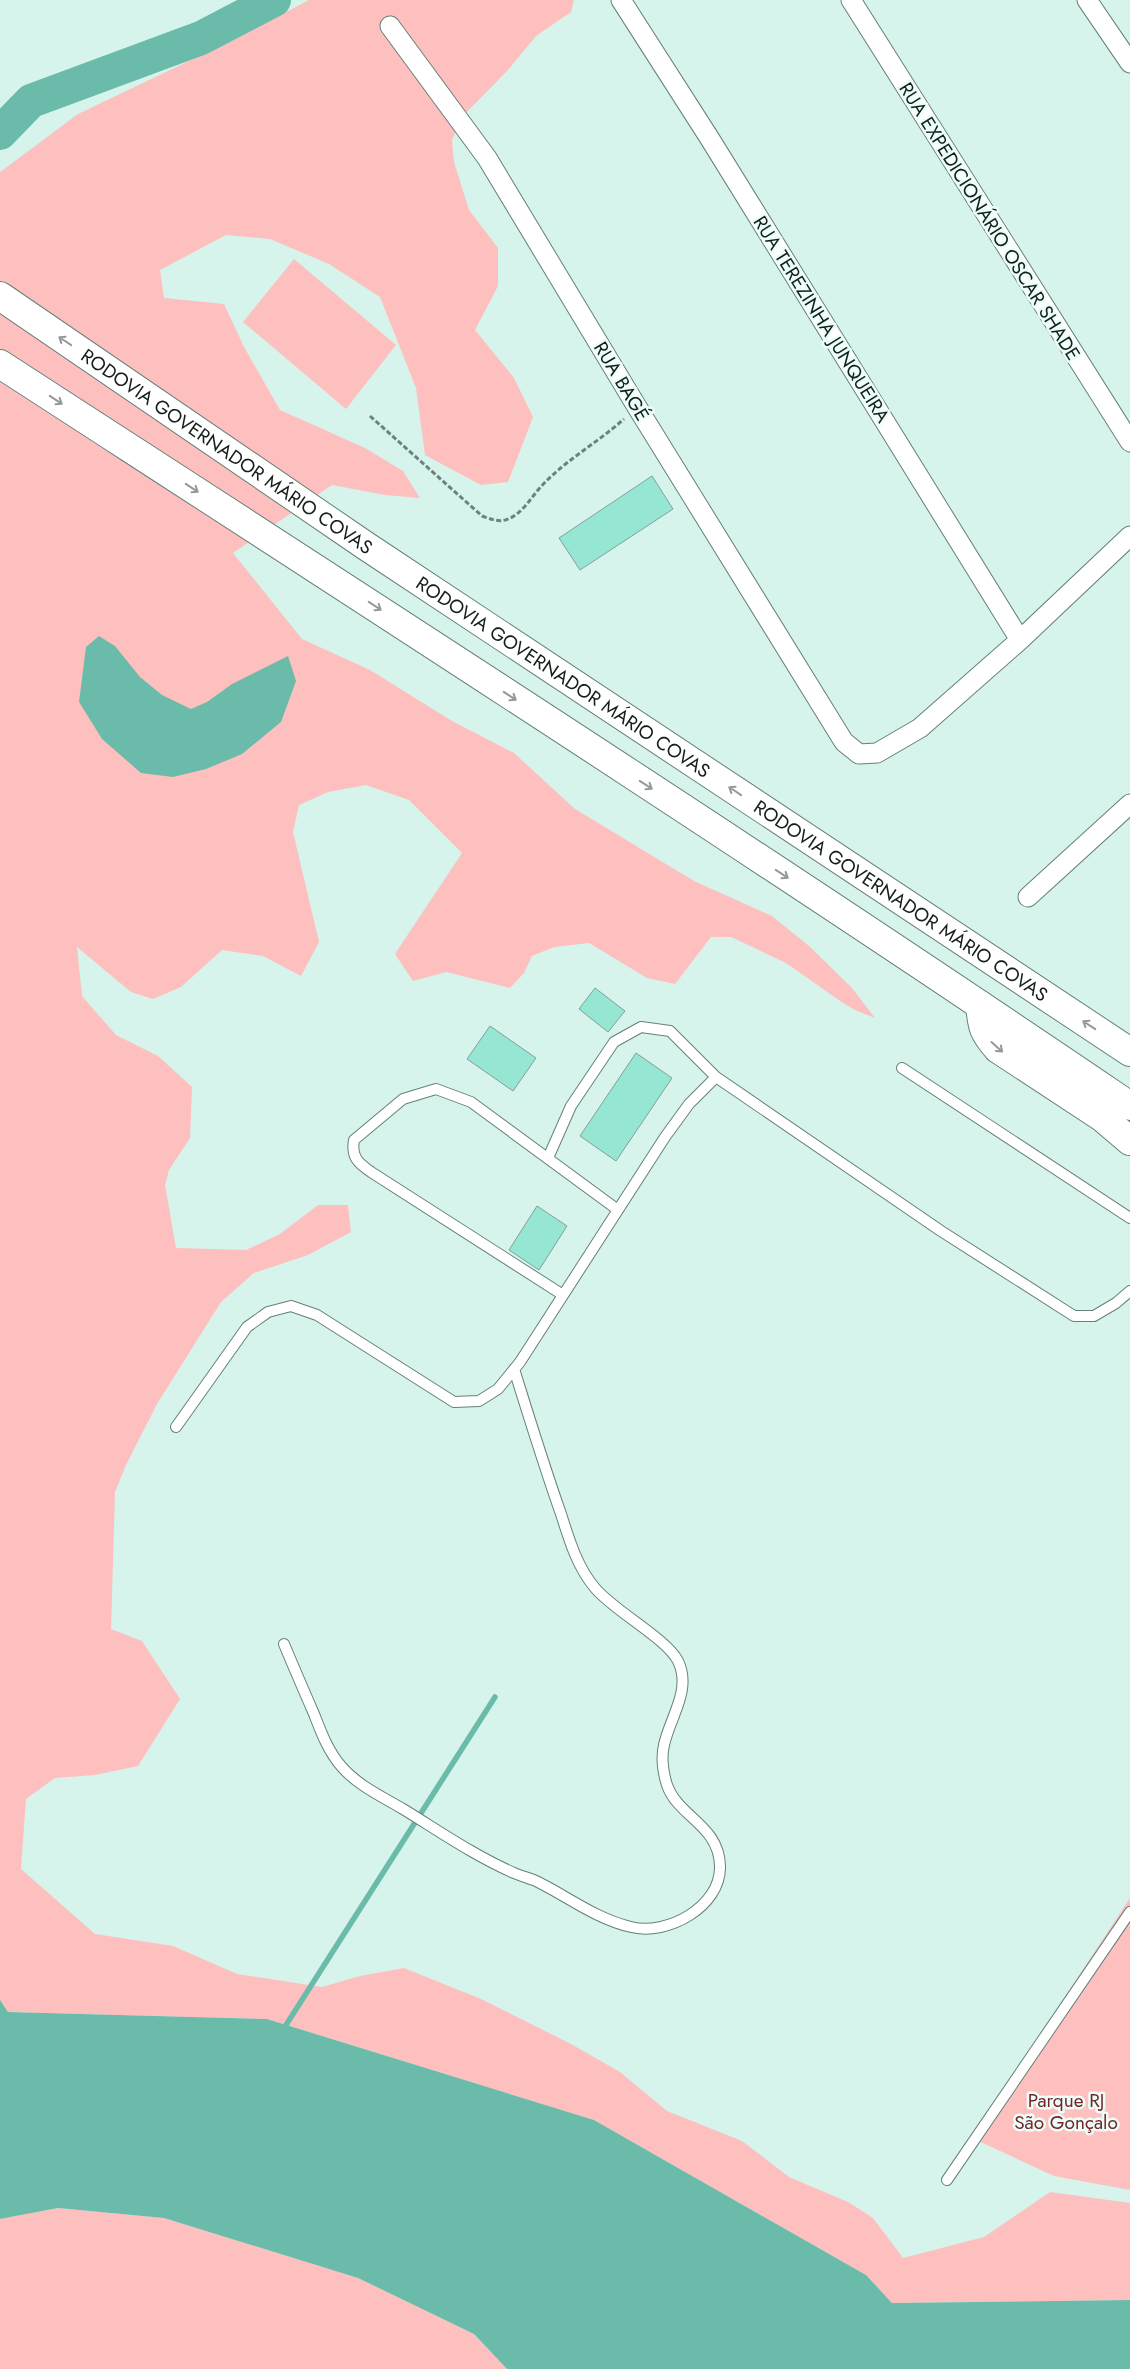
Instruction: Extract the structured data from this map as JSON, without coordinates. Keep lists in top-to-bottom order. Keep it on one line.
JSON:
{"streets":{"highway":["RODOVIA GOVERNADOR MÁRIO COVAS"],"street":["RUA EXPEDICIONÁRIO OSCAR SHADE","RUA TEREZINHA JUNQUEIRA","RUA BAGÉ"]},"crossings":[["RUA TEREZINHA JUNQUEIRA","RUA BAGÉ"]],"parks":["Parque RJ São Gonçalo"]}
